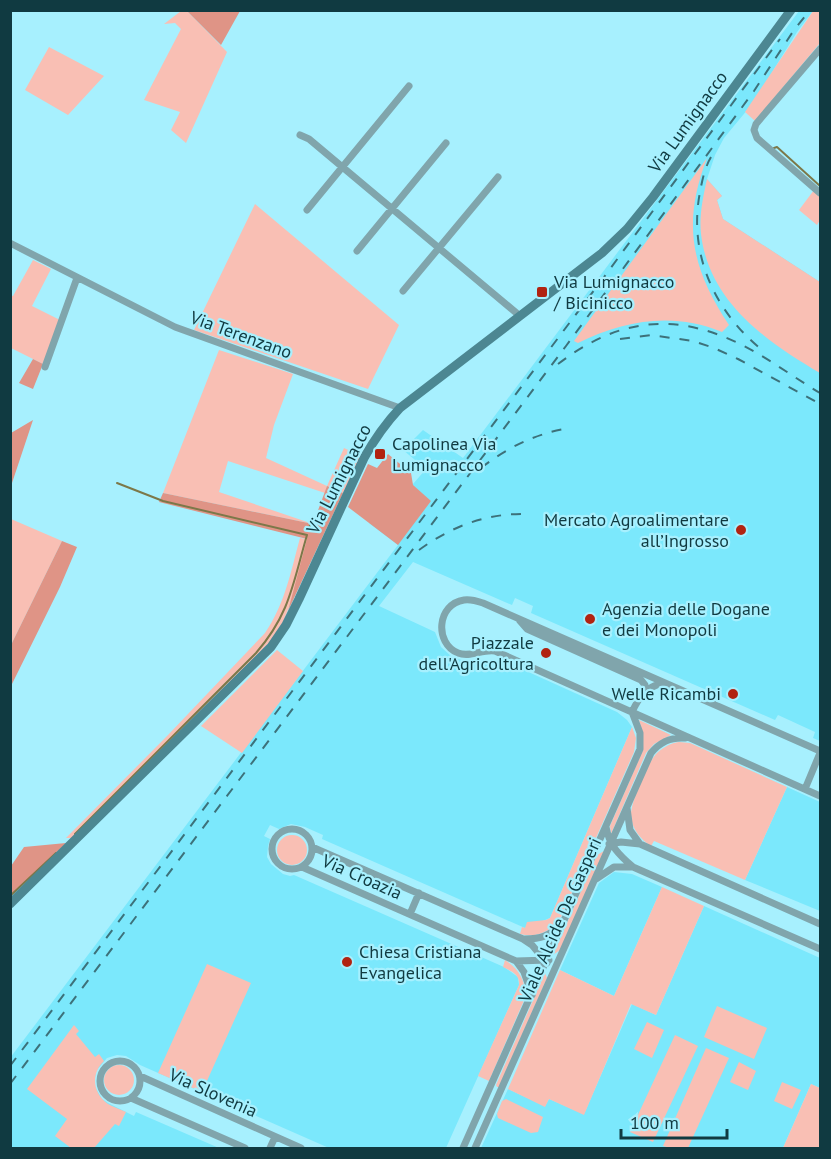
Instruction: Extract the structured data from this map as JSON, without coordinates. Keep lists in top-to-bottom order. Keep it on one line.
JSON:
{"streets":{"main road":["Via Lumignacco"],"street":["Via Terenzano","Via Croazia","Viale Alcide De Gasperi","Via Slovenia"]},"crossings":[["Via Lumignacco","Via Terenzano"],["Via Croazia","Viale Alcide De Gasperi"]],"places":{"transit":["Via Lumignacco / Bicinicco","Capolinea Via Lumignacco"],"other":["Mercato Agroalimentare all’Ingrosso","Agenzia delle Dogane e dei Monopoli","Piazzale dell'Agricoltura","Welle Ricambi","Chiesa Cristiana Evangelica"]},"scale_bar":"100 m"}
